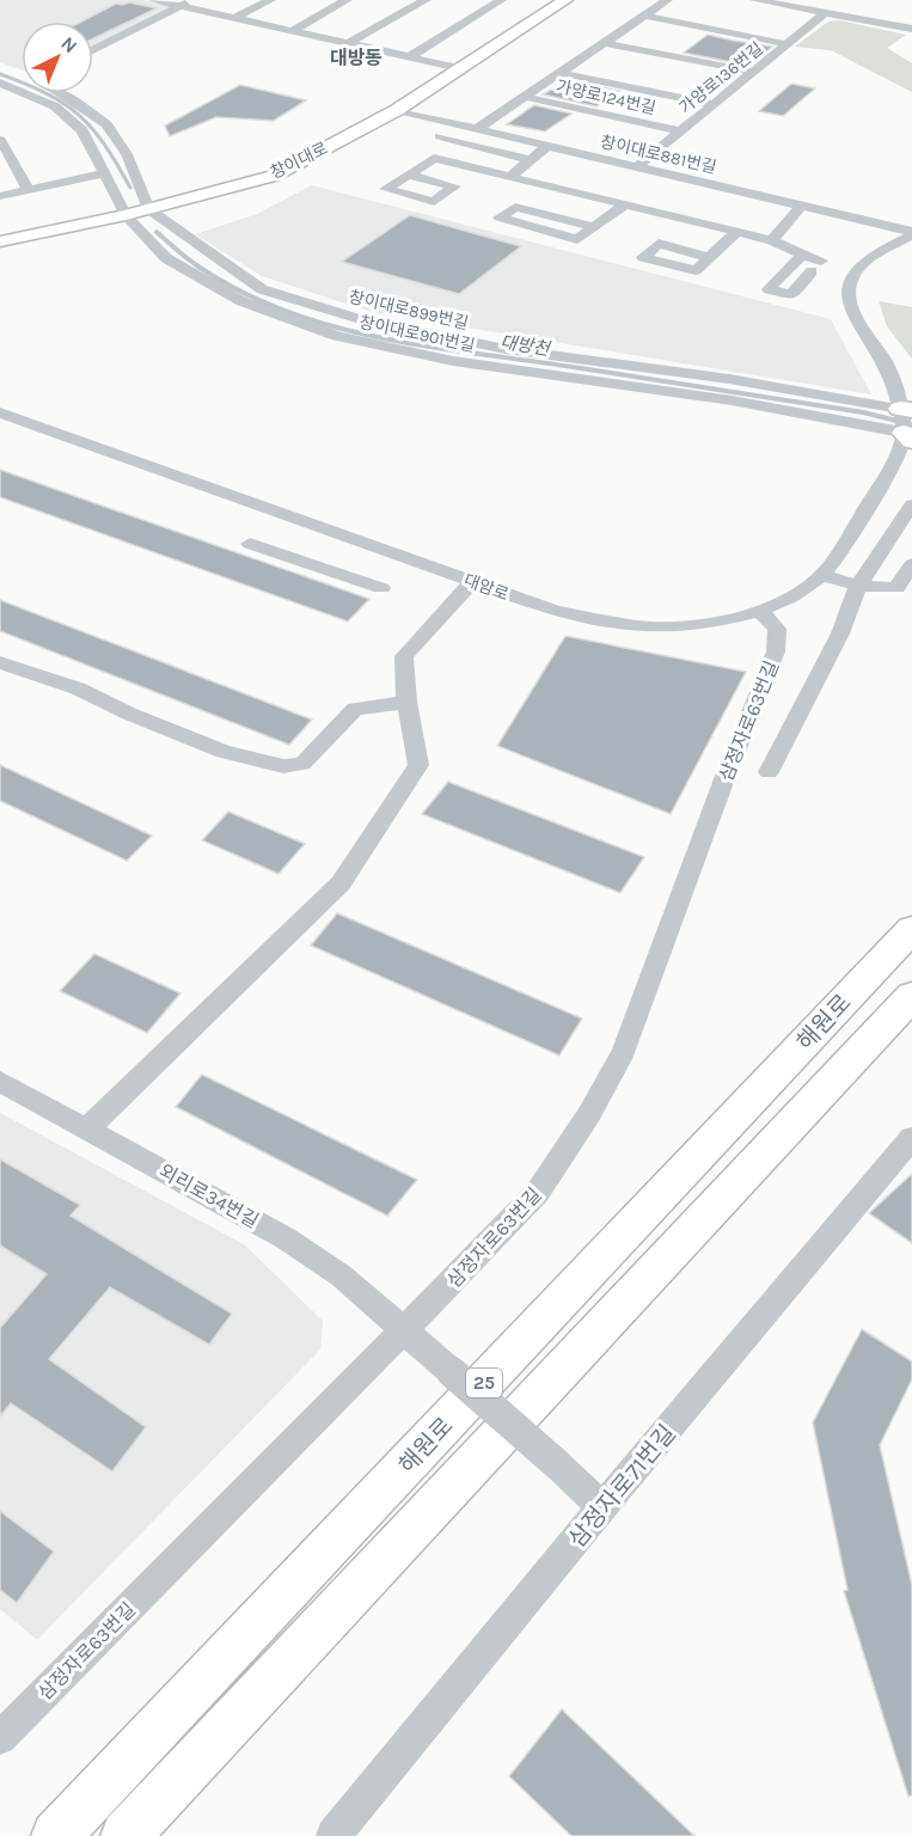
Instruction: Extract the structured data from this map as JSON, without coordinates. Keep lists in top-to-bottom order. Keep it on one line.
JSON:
{"streets":{"highway":["해원로","25"],"main road":["창이대로"],"street":["가양로136번길","가양로124번길","창이대로881번길","창이대로899번길","창이대로901번길","대암로","삼정자로63번길","외리로34번길","삼정자로71번길"]},"crossings":[["가양로136번길","가양로124번길"],["가양로136번길","창이대로881번길"],["창이대로","창이대로899번길"],["창이대로","창이대로901번길"],["창이대로901번길","대암로"],["대암로","삼정자로63번길"],["삼정자로63번길","외리로34번길"],["외리로34번길","삼정자로71번길"]],"districts":["대방동"],"water":["대방천"],"north":"top right"}
